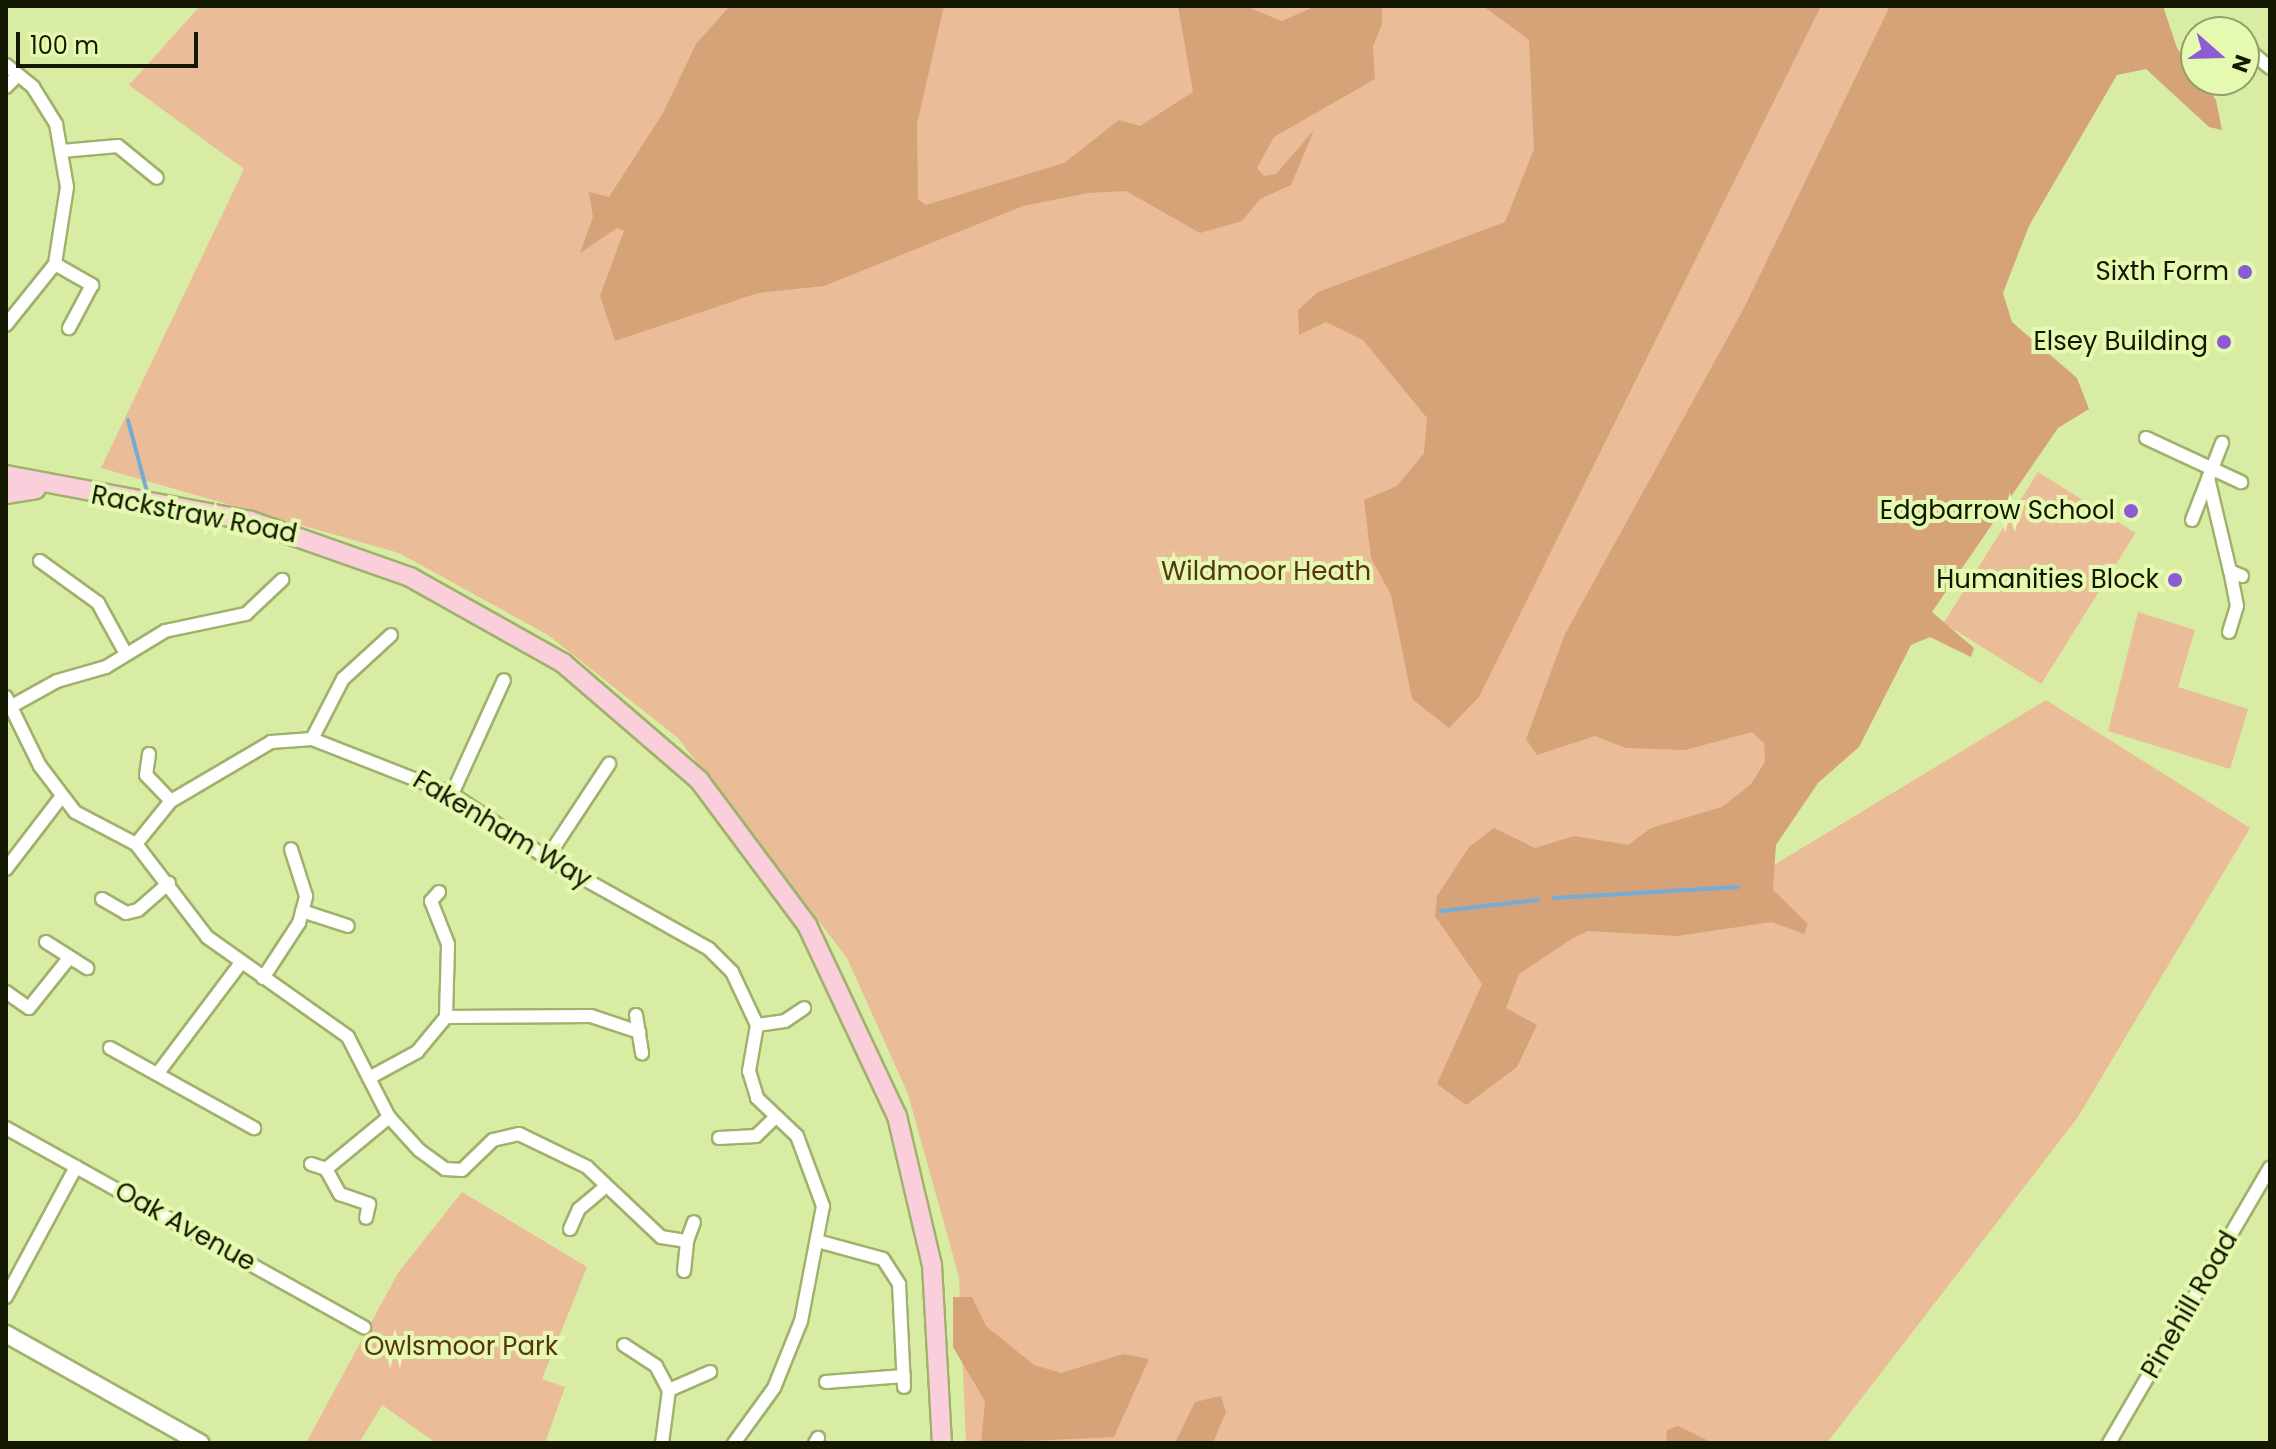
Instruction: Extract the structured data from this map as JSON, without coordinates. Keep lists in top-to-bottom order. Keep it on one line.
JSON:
{"streets":{"main road":["Rackstraw Road"],"street":["Fakenham Way","Oak Avenue","Pinehill Road"]},"parks":["Wildmoor Heath","Owlsmoor Park"],"places":["Sixth Form","Elsey Building","Edgbarrow School","Humanities Block"],"scale_bar":"100 m","north":"right"}
